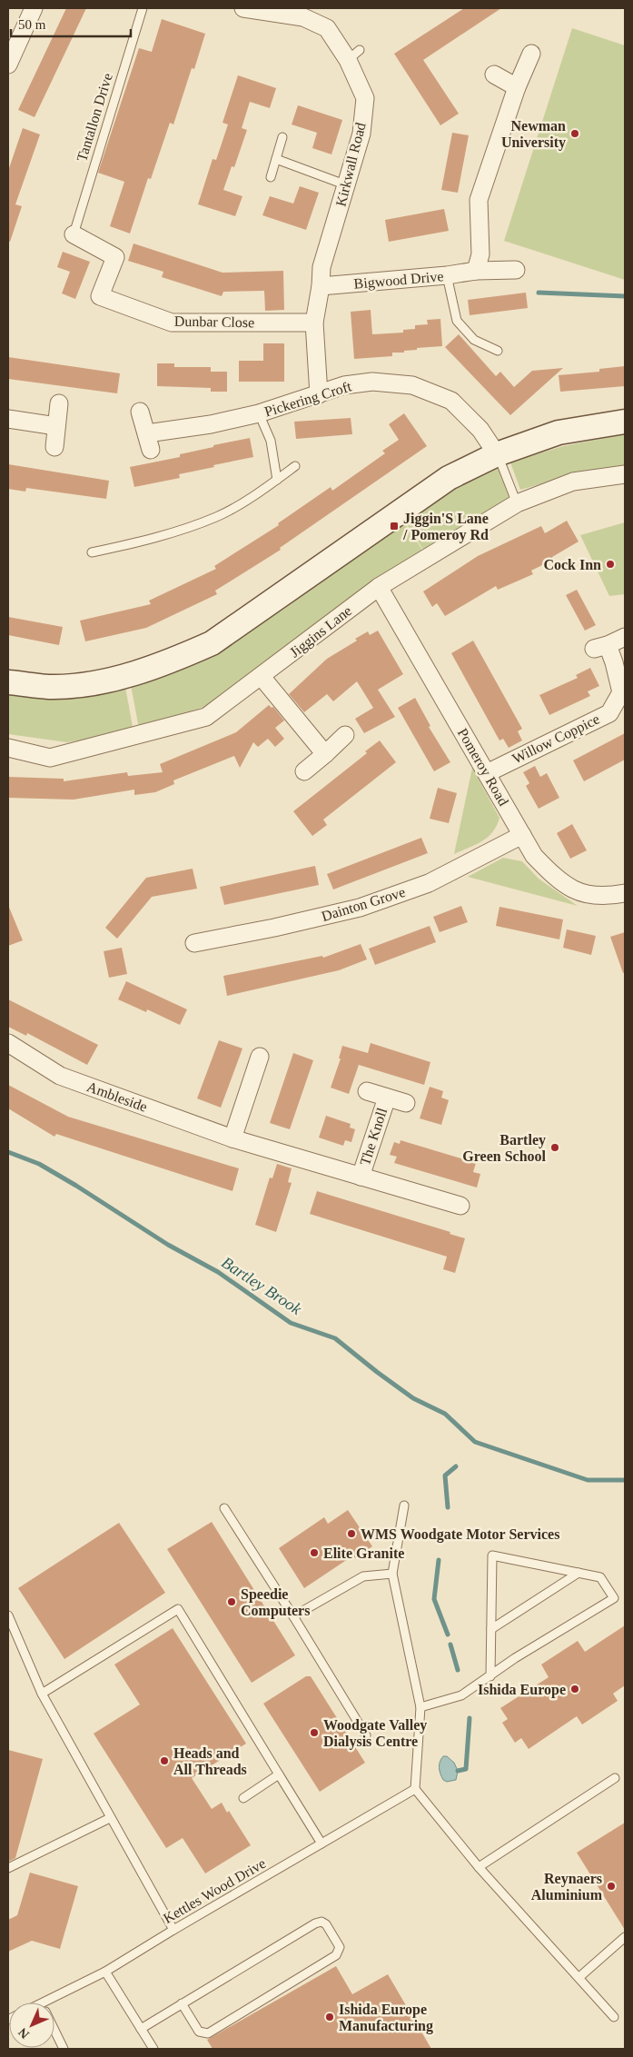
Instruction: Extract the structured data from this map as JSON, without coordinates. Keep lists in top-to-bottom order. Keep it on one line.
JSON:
{"streets":{"street":["Kirkwall Road","Bigwood Drive","Dunbar Close","Pickering Croft","Jiggins Lane","Willow Coppice","Pomeroy Road","Dainton Grove","Ambleside","The Knoll"],"lane":["Tantallon Drive","Kettles Wood Drive"]},"crossings":[["Tantallon Drive","Dunbar Close"],["Kirkwall Road","Bigwood Drive"],["Kirkwall Road","Dunbar Close"],["Kirkwall Road","Pickering Croft"],["Jiggins Lane","Pomeroy Road"],["Willow Coppice","Pomeroy Road"],["Pomeroy Road","Dainton Grove"],["Ambleside","The Knoll"]],"water":["Bartley Brook"],"places":{"other":["Newman University","Cock Inn","Bartley Green School","WMS Woodgate Motor Services","Elite Granite","Speedie Computers","Ishida Europe","Woodgate Valley Dialysis Centre","Heads and All Threads","Reynaers Aluminium","Ishida Europe Manufacturing"],"transit":["Jiggin'S Lane / Pomeroy Rd"]},"scale_bar":"50 m","north":"bottom left"}
